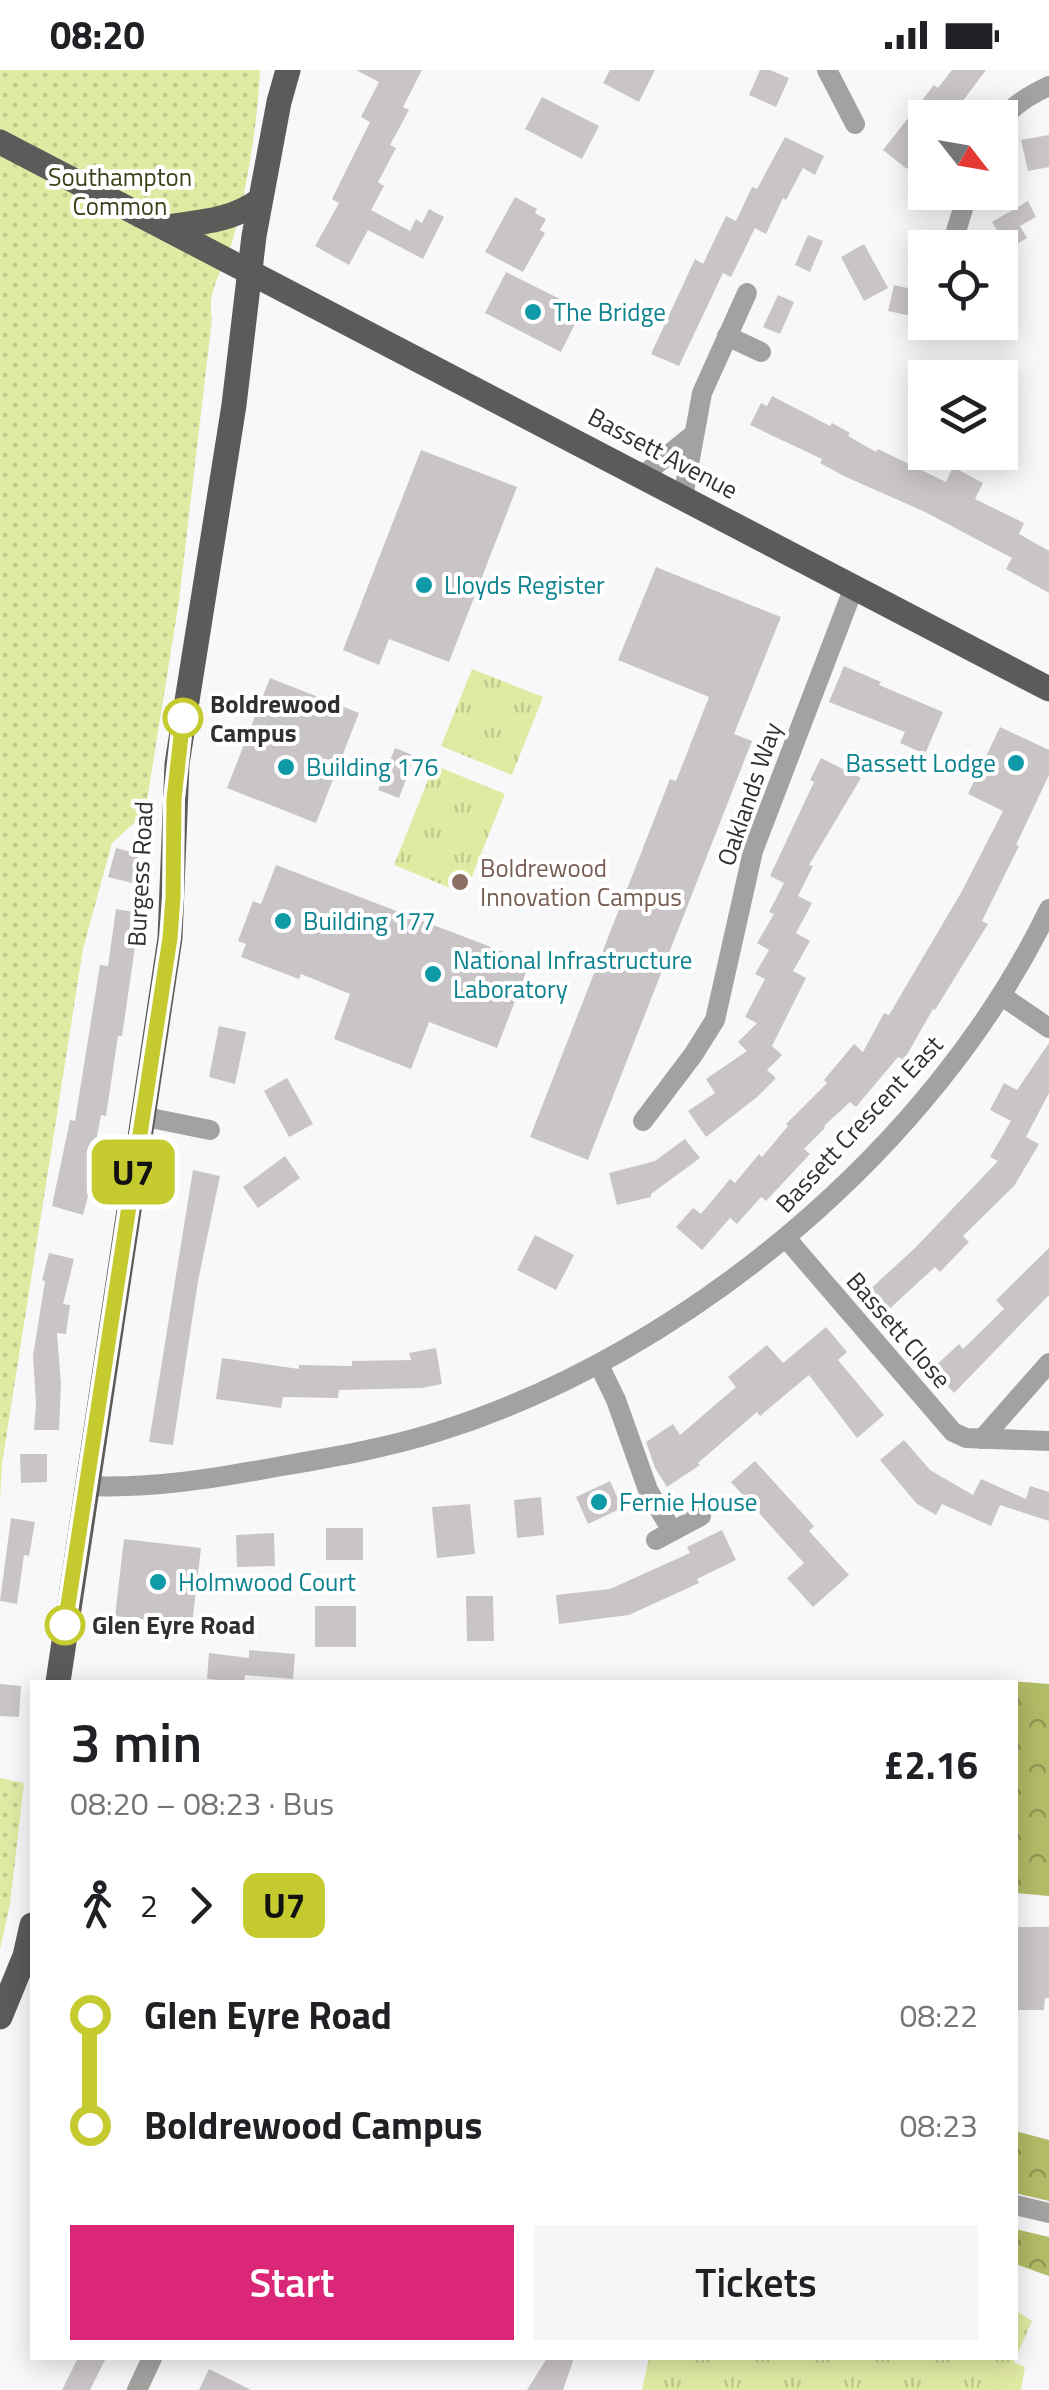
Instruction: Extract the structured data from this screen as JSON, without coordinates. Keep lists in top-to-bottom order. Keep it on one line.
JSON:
{"streets":{"main road":["Bassett Avenue","Burgess Road"],"street":["Oaklands Way","Bassett Crescent East","Bassett Close"]},"crossings":[["Bassett Avenue","Oaklands Way"],["Bassett Avenue","Burgess Road"],["Burgess Road","Bassett Crescent East"],["Bassett Crescent East","Bassett Close"]],"parks":["Southampton Common"],"places":["The Bridge","Lloyds Register","Boldrewood Campus","Bassett Lodge","Building 176","Boldrewood Innovation Campus","Building 177","National Infrastructure Laboratory","Fernie House","Holmwood Court","Glen Eyre Road"],"lines":["bus line U7"],"north":"bottom right","page":{"status":"08:20","on_map":"U7","heading":["3 min","08:20 – 08:23 · Bus","£2.16"],"legs":["2","U7"],"list":[{"name":"Glen Eyre Road","value":"08:22"},{"name":"Boldrewood Campus","value":"08:23"}],"buttons":["Start","Tickets"]}}
